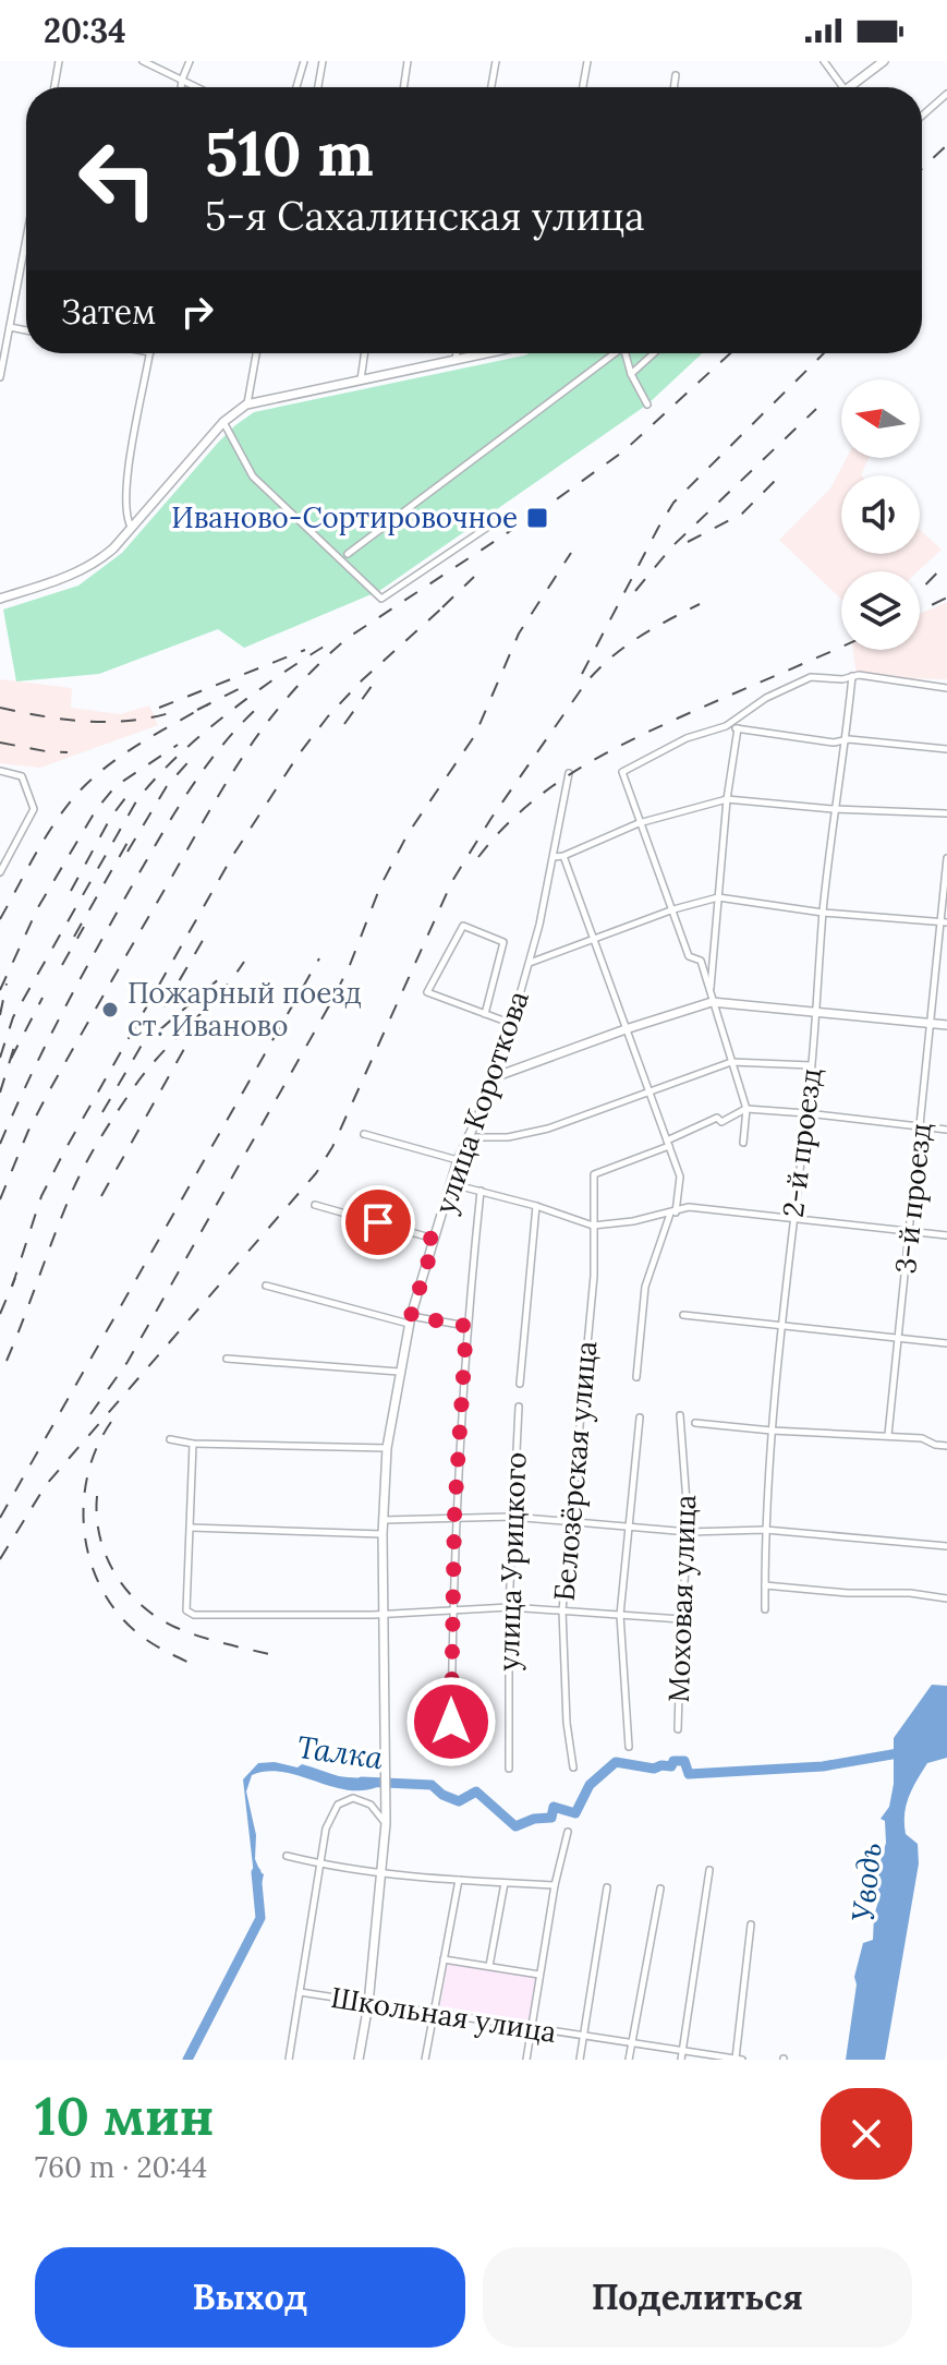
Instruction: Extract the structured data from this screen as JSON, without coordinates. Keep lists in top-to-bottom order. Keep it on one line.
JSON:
{"streets":{"main road":["улица Короткова"],"street":["2-й проезд","3-й проезд","Белозёрская улица","улица Урицкого","Моховая улица","Школьная улица"]},"crossings":[["улица Короткова","Школьная улица"]],"water":["Талка","Уводь"],"places":{"transit":["Иваново-Сортировочное"],"other":["Пожарный поезд ст. Иваново"]},"north":"left","page":{"status":"20:34","turn":["510 m","5-я Сахалинская улица"],"then":"Затем","heading":["10 мин","760 m · 20:44"],"buttons":["Выход","Поделиться"]}}
